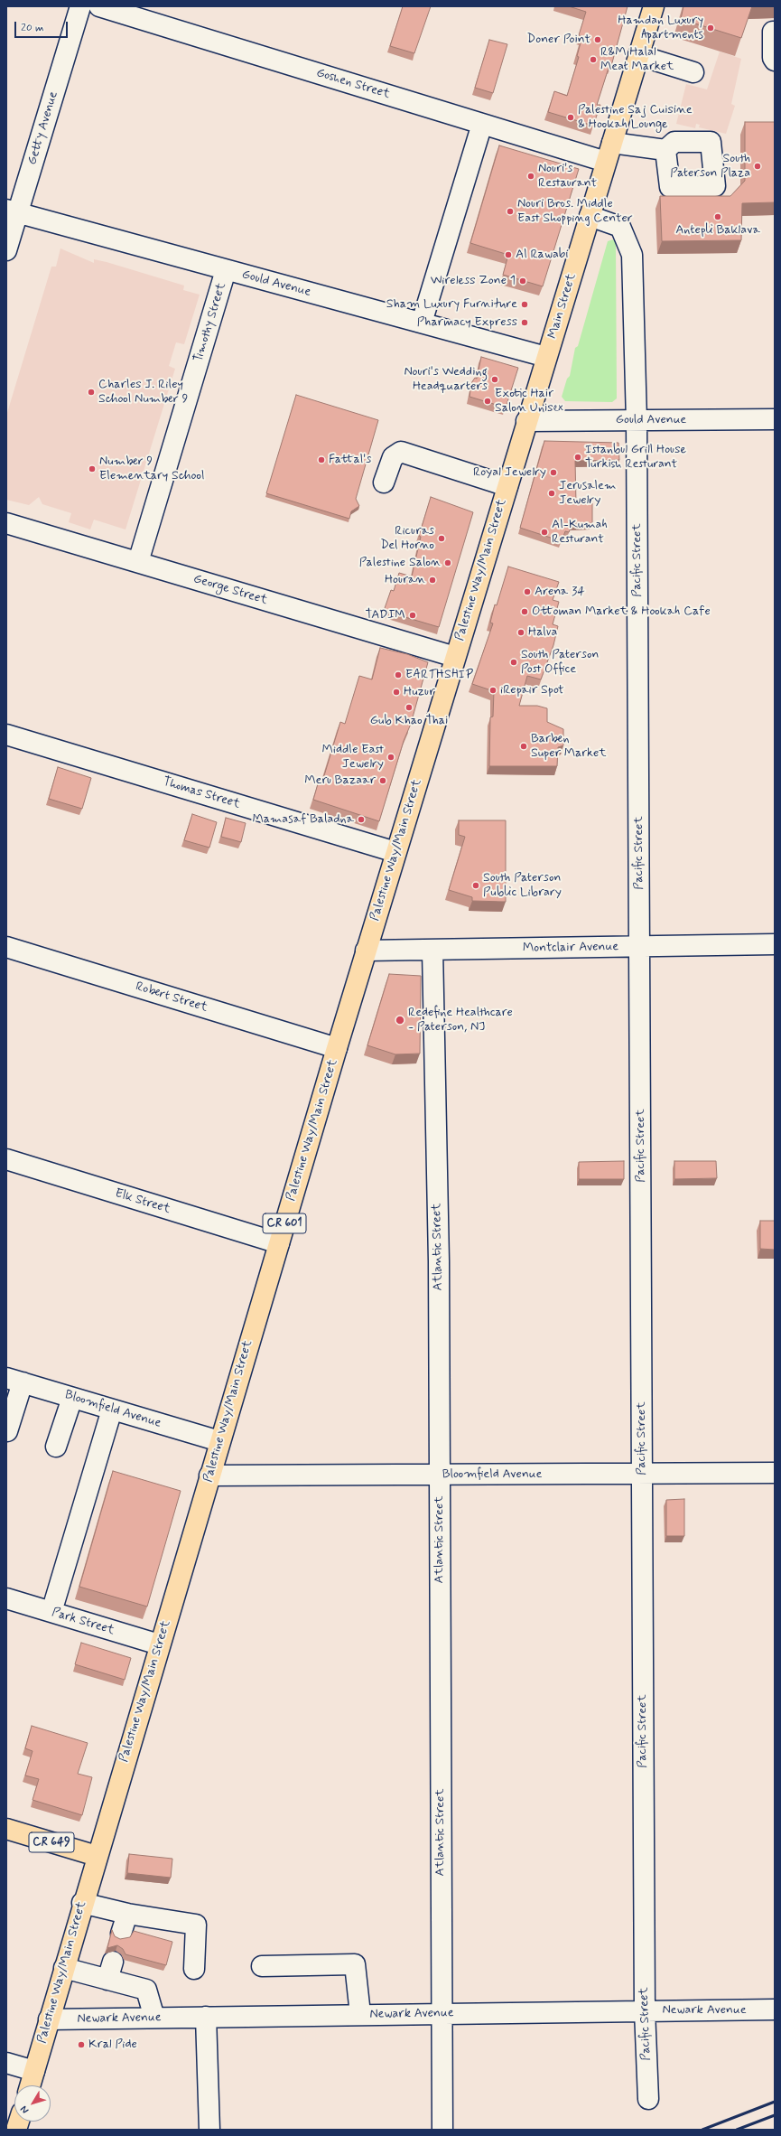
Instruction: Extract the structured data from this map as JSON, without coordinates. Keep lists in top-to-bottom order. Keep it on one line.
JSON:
{"streets":{"main road":["Main Street","Palestine Way/Main Street","CR 601","CR 649"],"street":["Goshen Street","Getty Avenue","Gould Avenue","Timothy Street","Pacific Street","George Street","Thomas Street","Montclair Avenue","Robert Street","Elk Street","Atlantic Street","Bloomfield Avenue","Park Street","Newark Avenue"]},"crossings":[["Goshen Street","Main Street"],["Getty Avenue","Gould Avenue"],["Gould Avenue","Main Street"],["Gould Avenue","Timothy Street"],["Gould Avenue","Pacific Street"],["Gould Avenue","Palestine Way/Main Street"],["Main Street","Pacific Street"],["Main Street","Palestine Way/Main Street"],["Timothy Street","George Street"],["Pacific Street","Montclair Avenue"],["Pacific Street","Bloomfield Avenue"],["Pacific Street","Newark Avenue"],["Palestine Way/Main Street","George Street"],["Palestine Way/Main Street","Thomas Street"],["Palestine Way/Main Street","Montclair Avenue"],["Palestine Way/Main Street","Robert Street"],["Palestine Way/Main Street","Elk Street"],["Palestine Way/Main Street","Bloomfield Avenue"],["Palestine Way/Main Street","Park Street"],["Palestine Way/Main Street","CR 649"],["Palestine Way/Main Street","Newark Avenue"],["Montclair Avenue","Atlantic Street"],["Atlantic Street","Bloomfield Avenue"],["Atlantic Street","Newark Avenue"]],"places":["Hamdan Luxury Apartments","Doner Point","R&M Halal Meat Market","Palestine Saj Cuisine & Hookah Lounge","South Paterson Plaza","Nouri's Restaurant","Nouri Bros. Middle East Shopping Center","Antepli Baklava","Al Rawabi","Wireless Zone 1","Sham Luxury Furniture","Pharmacy Express","Nouri's Wedding Headquarters","Charles J. Riley School Number 9","Exotic Hair Salon Unisex","Istanbul Grill House Turkish Resturant","Fattal's","Number 9 Elementary School","Royal Jewelry","Jerusalem Jewelry","Al-Kumah Resturant","Ricuras Del Horno","Palestine Salon","Houran","Arena 34","Ottoman Market & Hookah Cafe","TADIM","Halva","South Paterson Post Office","EARTHSHIP","iRepair Spot","Huzur","Gub Khao Thai","Barben Super Market","Middle East Jewelry","Meru Bazaar","Mamasaf Baladna","South Paterson Public Library","Redefine Healthcare - Paterson, NJ","Kral Pide"],"scale_bar":"20 m","north":"bottom left"}
